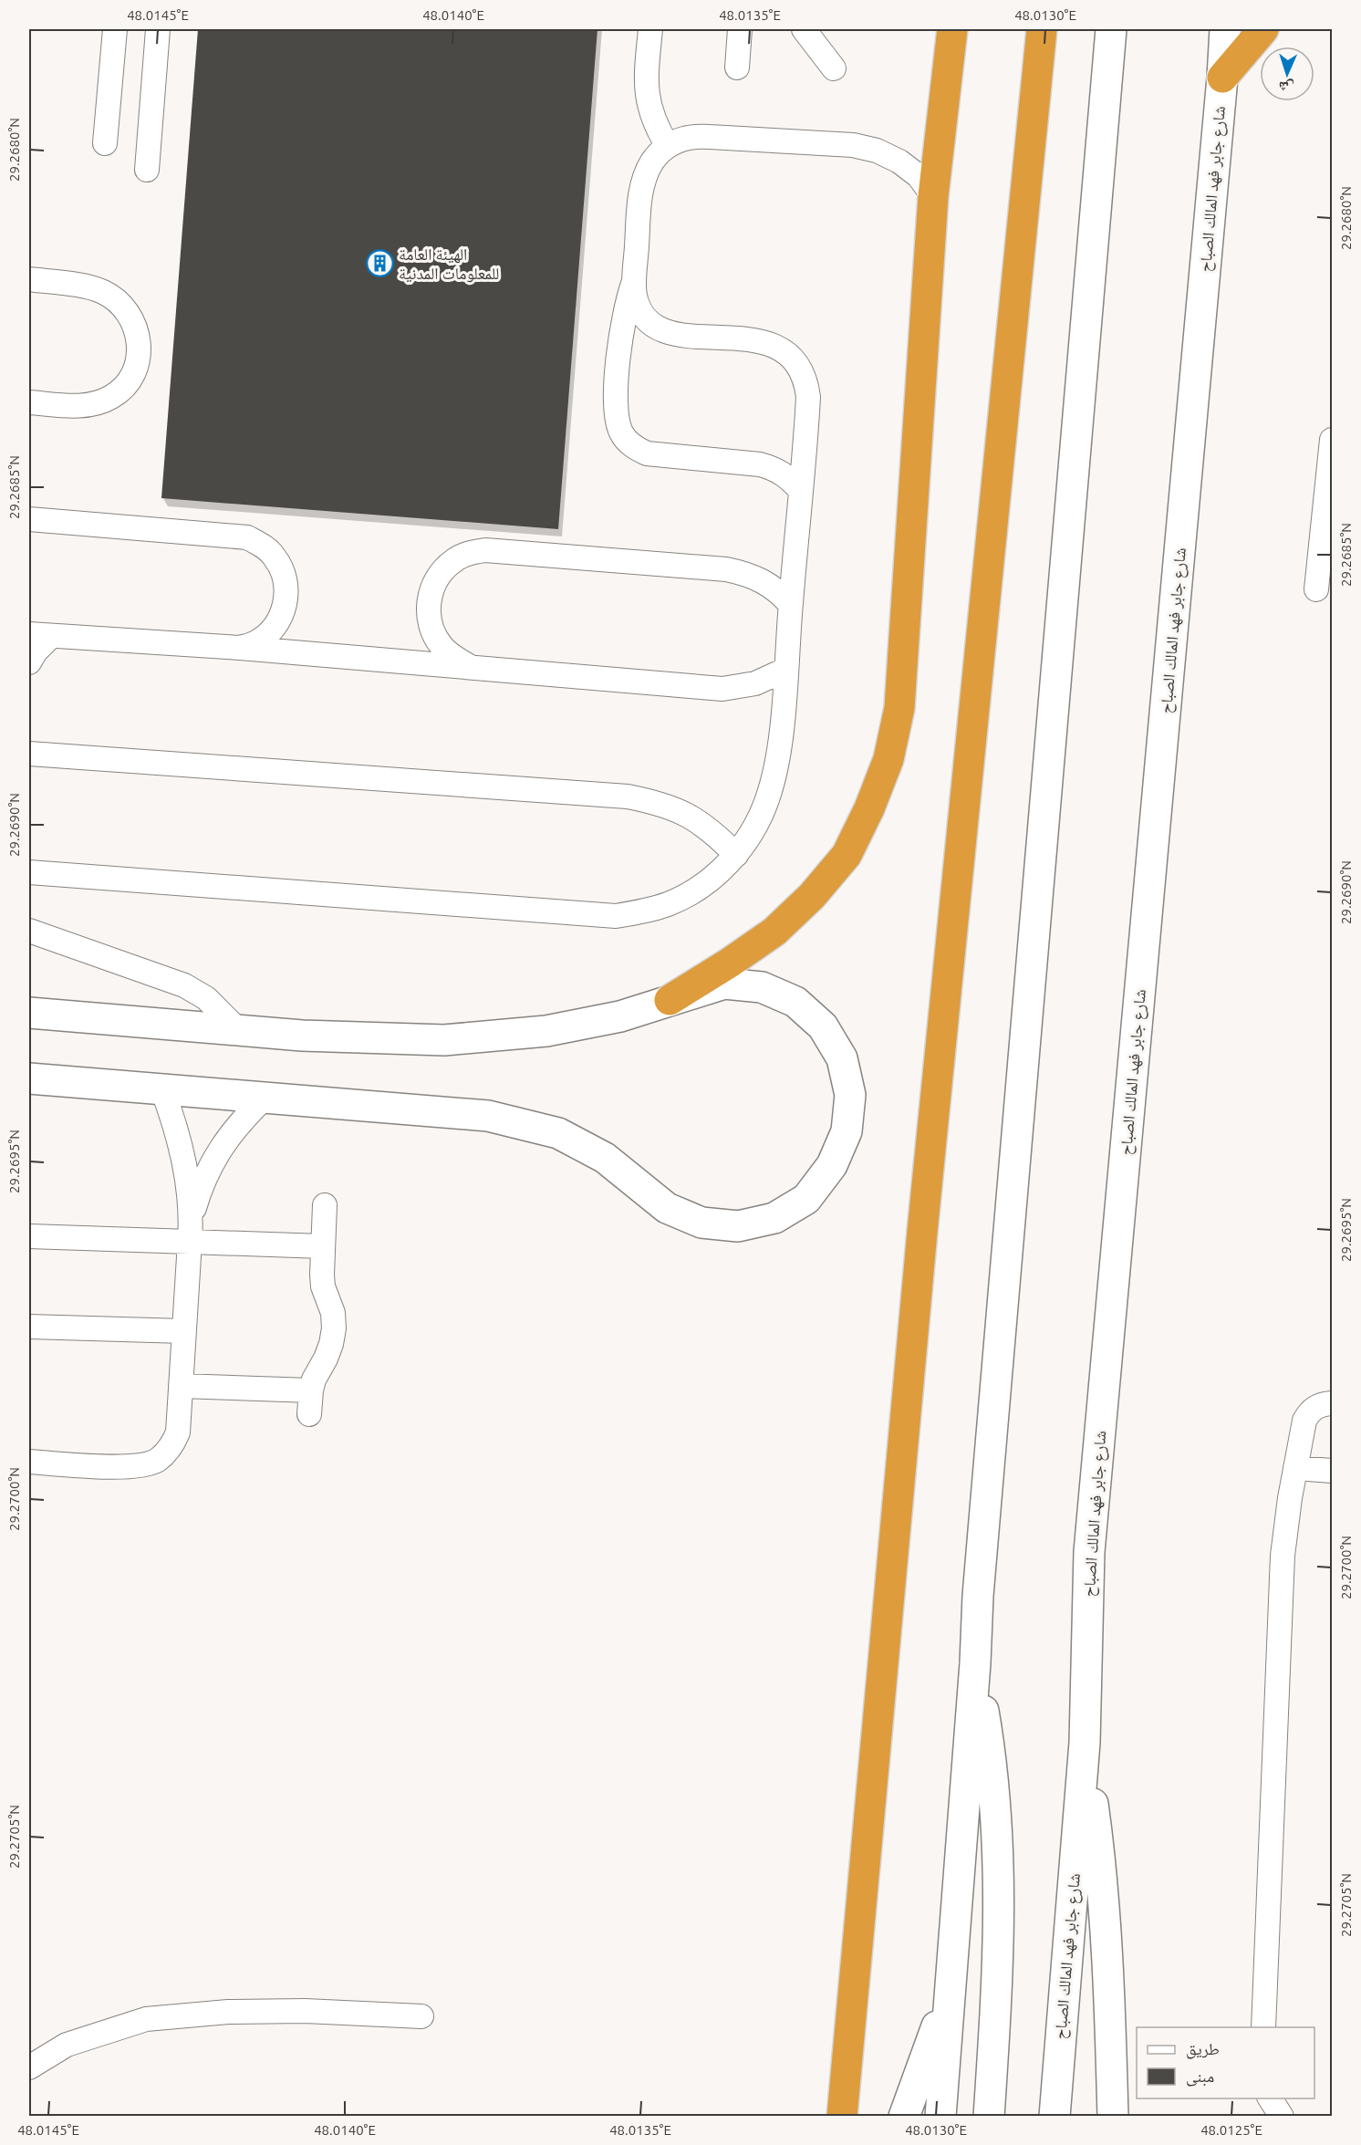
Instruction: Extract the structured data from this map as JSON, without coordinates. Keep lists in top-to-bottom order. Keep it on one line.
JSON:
{"streets":{"street":["شارع جابر فهد المالك الصباح"]},"places":{"building":["الهيئة العامة للمعلومات المدنية"]},"legend":["طريق","مبنى"],"north":"bottom","coordinates":["48.0145°E","48.0140°E","48.0135°E","48.0130°E","29.2680°N","29.2685°N","29.2690°N","29.2695°N","29.2700°N","29.2705°N","48.0125°E"]}
